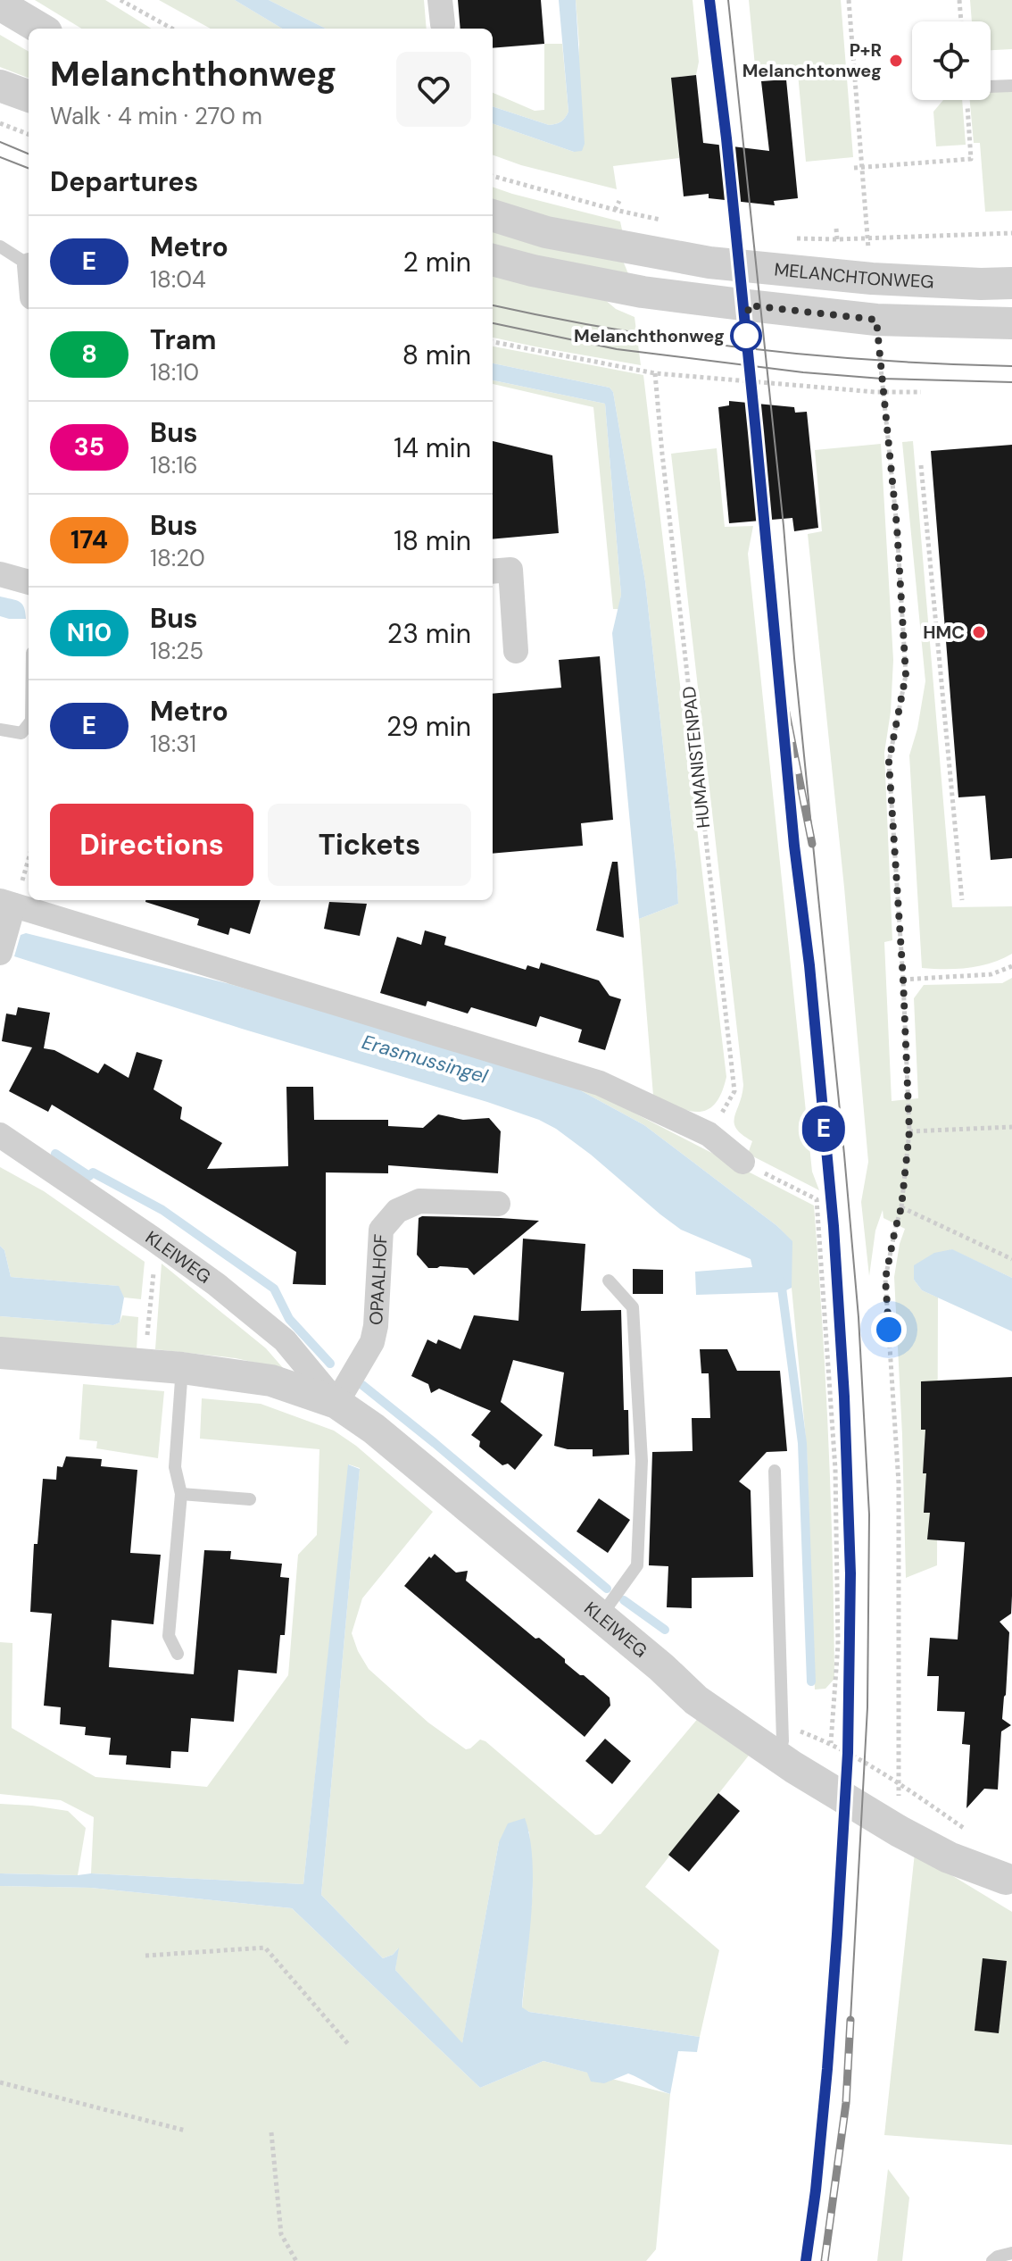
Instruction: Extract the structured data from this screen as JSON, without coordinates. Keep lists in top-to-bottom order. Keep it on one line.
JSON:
{"streets":{"street":["MELANCHTONWEG","KLEIWEG","OPAALHOF"],"path":["HUMANISTENPAD"]},"crossings":[["KLEIWEG","OPAALHOF"]],"water":["Erasmussingel"],"places":["P+R Melanchtonweg","Melanchthonweg","HMC"],"lines":["metro line E"],"page":{"on_map":"E","heading":[["Melanchthonweg","Walk · 4 min · 270 m"],"Departures"],"list":[{"mark":"E","name":"Metro","note":"18:04","value":"2 min"},{"mark":"8","name":"Tram","note":"18:10","value":"8 min"},{"mark":"35","name":"Bus","note":"18:16","value":"14 min"},{"mark":"174","name":"Bus","note":"18:20","value":"18 min"},{"mark":"N10","name":"Bus","note":"18:25","value":"23 min"},{"mark":"E","name":"Metro","note":"18:31","value":"29 min"}],"buttons":["Directions","Tickets"]}}
